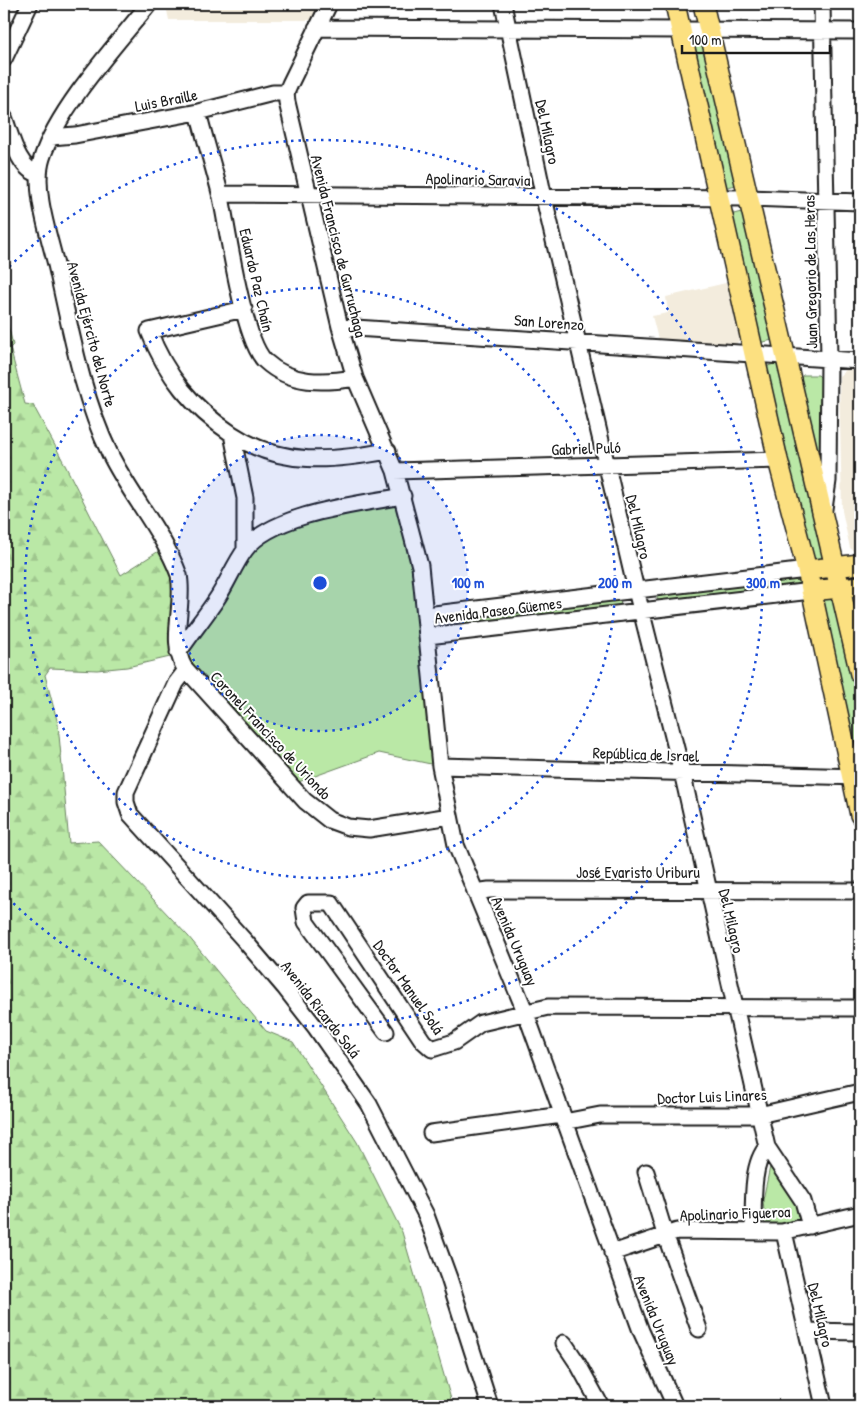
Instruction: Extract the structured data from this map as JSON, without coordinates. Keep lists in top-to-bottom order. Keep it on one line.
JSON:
{"streets":{"street":["Luis Braille","Del Milagro","Apolinario Saravia","Avenida Francisco de Gurruchaga","Juan Gregorio de Las Heras","Eduardo Paz Chaín","San Lorenzo","Avenida Ejército del Norte","Gabriel Puló","Avenida Paseo Güemes","Coronel Francisco de Uriondo","República de Israel","José Evaristo Uriburu","Avenida Uruguay","Doctor Manuel Solá","Avenida Ricardo Solá","Doctor Luis Linares","Apolinario Figueroa"]},"crossings":[["Luis Braille","Avenida Francisco de Gurruchaga"],["Luis Braille","Eduardo Paz Chaín"],["Luis Braille","Avenida Ejército del Norte"],["Del Milagro","Apolinario Saravia"],["Del Milagro","San Lorenzo"],["Del Milagro","Gabriel Puló"],["Del Milagro","Avenida Paseo Güemes"],["Del Milagro","República de Israel"],["Del Milagro","José Evaristo Uriburu"],["Del Milagro","Doctor Manuel Solá"],["Del Milagro","Doctor Luis Linares"],["Del Milagro","Apolinario Figueroa"],["Apolinario Saravia","Avenida Francisco de Gurruchaga"],["Apolinario Saravia","Juan Gregorio de Las Heras"],["Apolinario Saravia","Eduardo Paz Chaín"],["Avenida Francisco de Gurruchaga","Eduardo Paz Chaín"],["Avenida Francisco de Gurruchaga","San Lorenzo"],["Avenida Francisco de Gurruchaga","Gabriel Puló"],["Avenida Francisco de Gurruchaga","Avenida Uruguay"],["Juan Gregorio de Las Heras","San Lorenzo"],["Avenida Ejército del Norte","Coronel Francisco de Uriondo"],["Avenida Ejército del Norte","Avenida Ricardo Solá"],["Gabriel Puló","Avenida Uruguay"],["Avenida Paseo Güemes","Avenida Uruguay"],["Coronel Francisco de Uriondo","Avenida Uruguay"],["Coronel Francisco de Uriondo","Avenida Ricardo Solá"],["República de Israel","Avenida Uruguay"],["José Evaristo Uriburu","Avenida Uruguay"],["Avenida Uruguay","Doctor Manuel Solá"],["Avenida Uruguay","Doctor Luis Linares"],["Avenida Uruguay","Apolinario Figueroa"]],"scale_bar":"100 m","rings":["100 m","200 m","300 m"]}
